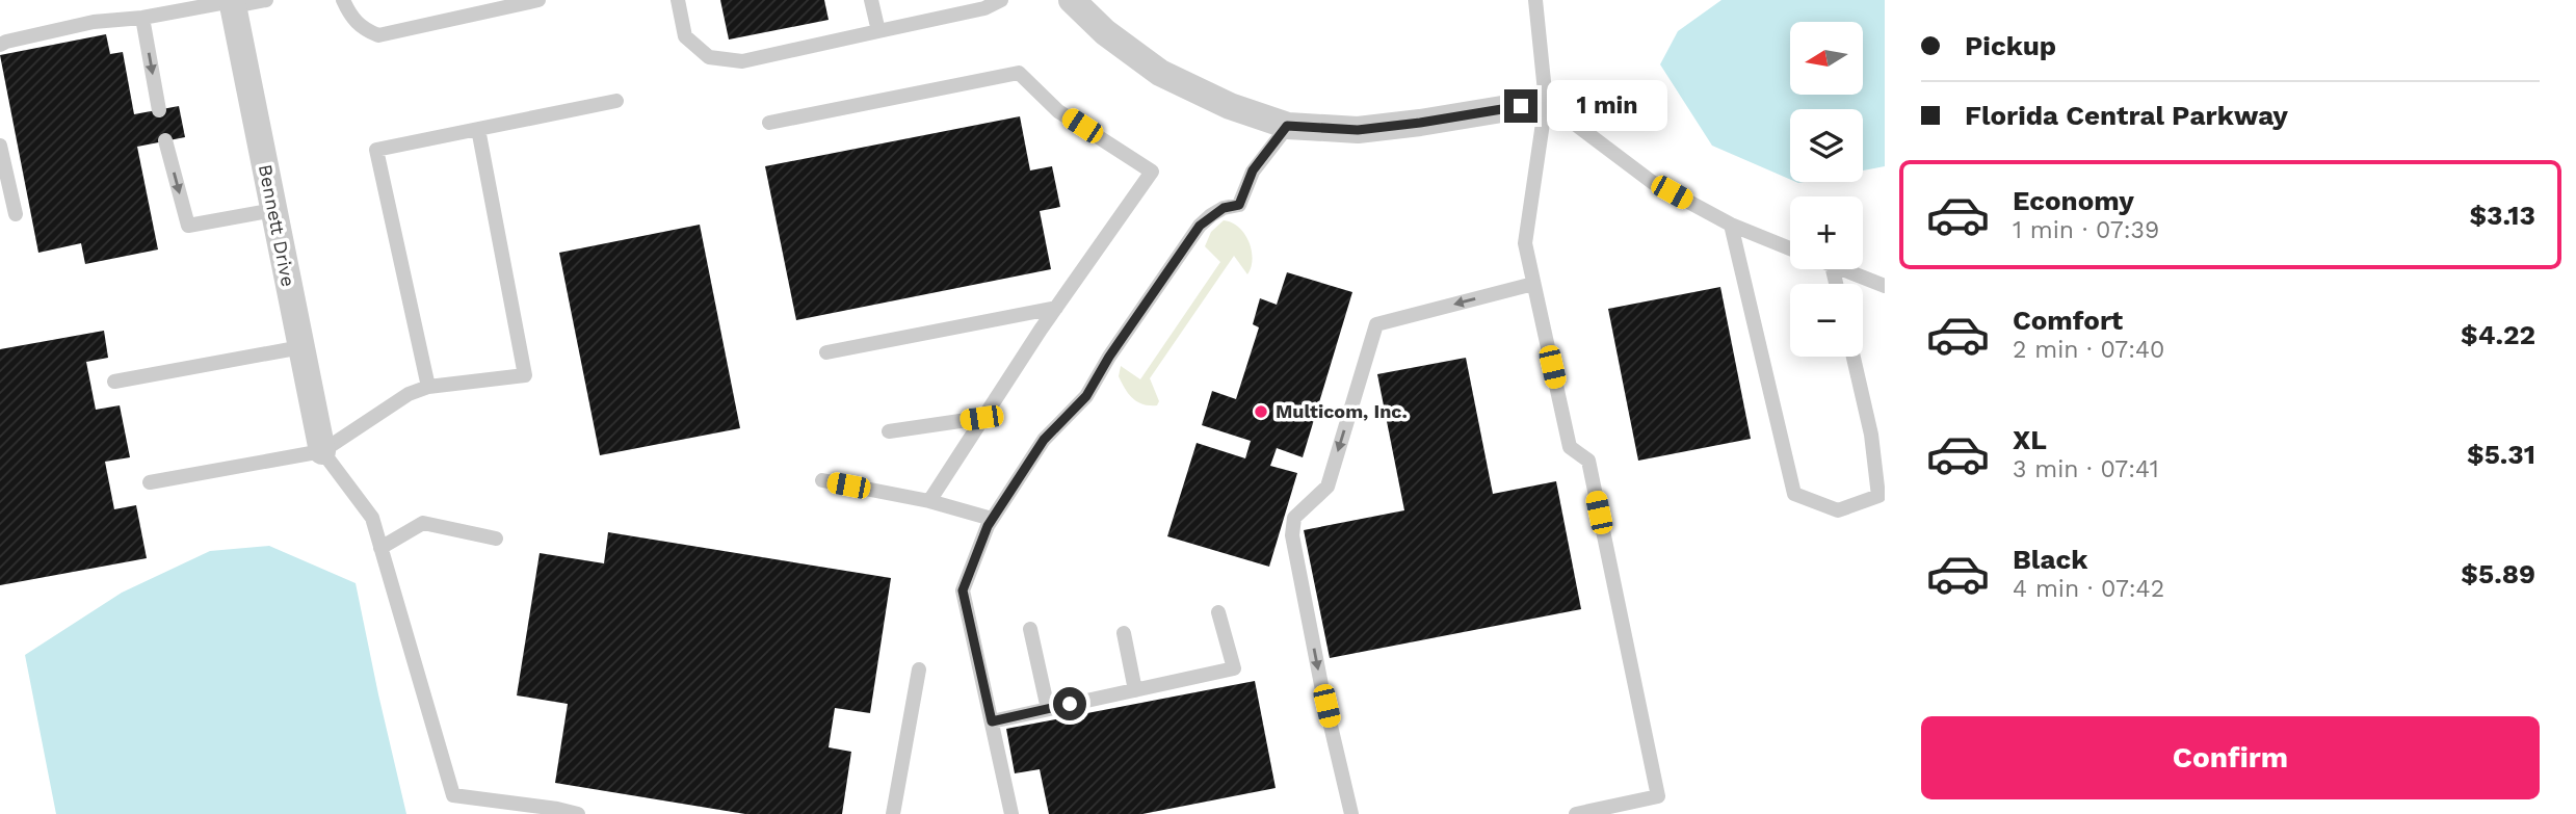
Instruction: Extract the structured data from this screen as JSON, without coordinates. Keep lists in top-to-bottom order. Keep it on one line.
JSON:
{"streets":{"street":["Bennett Drive"]},"places":["Multicom, Inc."],"north":"left","page":{"banner":["Pickup","Florida Central Parkway"],"map_buttons":["+","−"],"bubble":"1 min","list":[{"name":"Economy","note":"1 min · 07:39","value":"$3.13"},{"name":"Comfort","note":"2 min · 07:40","value":"$4.22"},{"name":"XL","note":"3 min · 07:41","value":"$5.31"},{"name":"Black","note":"4 min · 07:42","value":"$5.89"}],"buttons":"Confirm"}}
